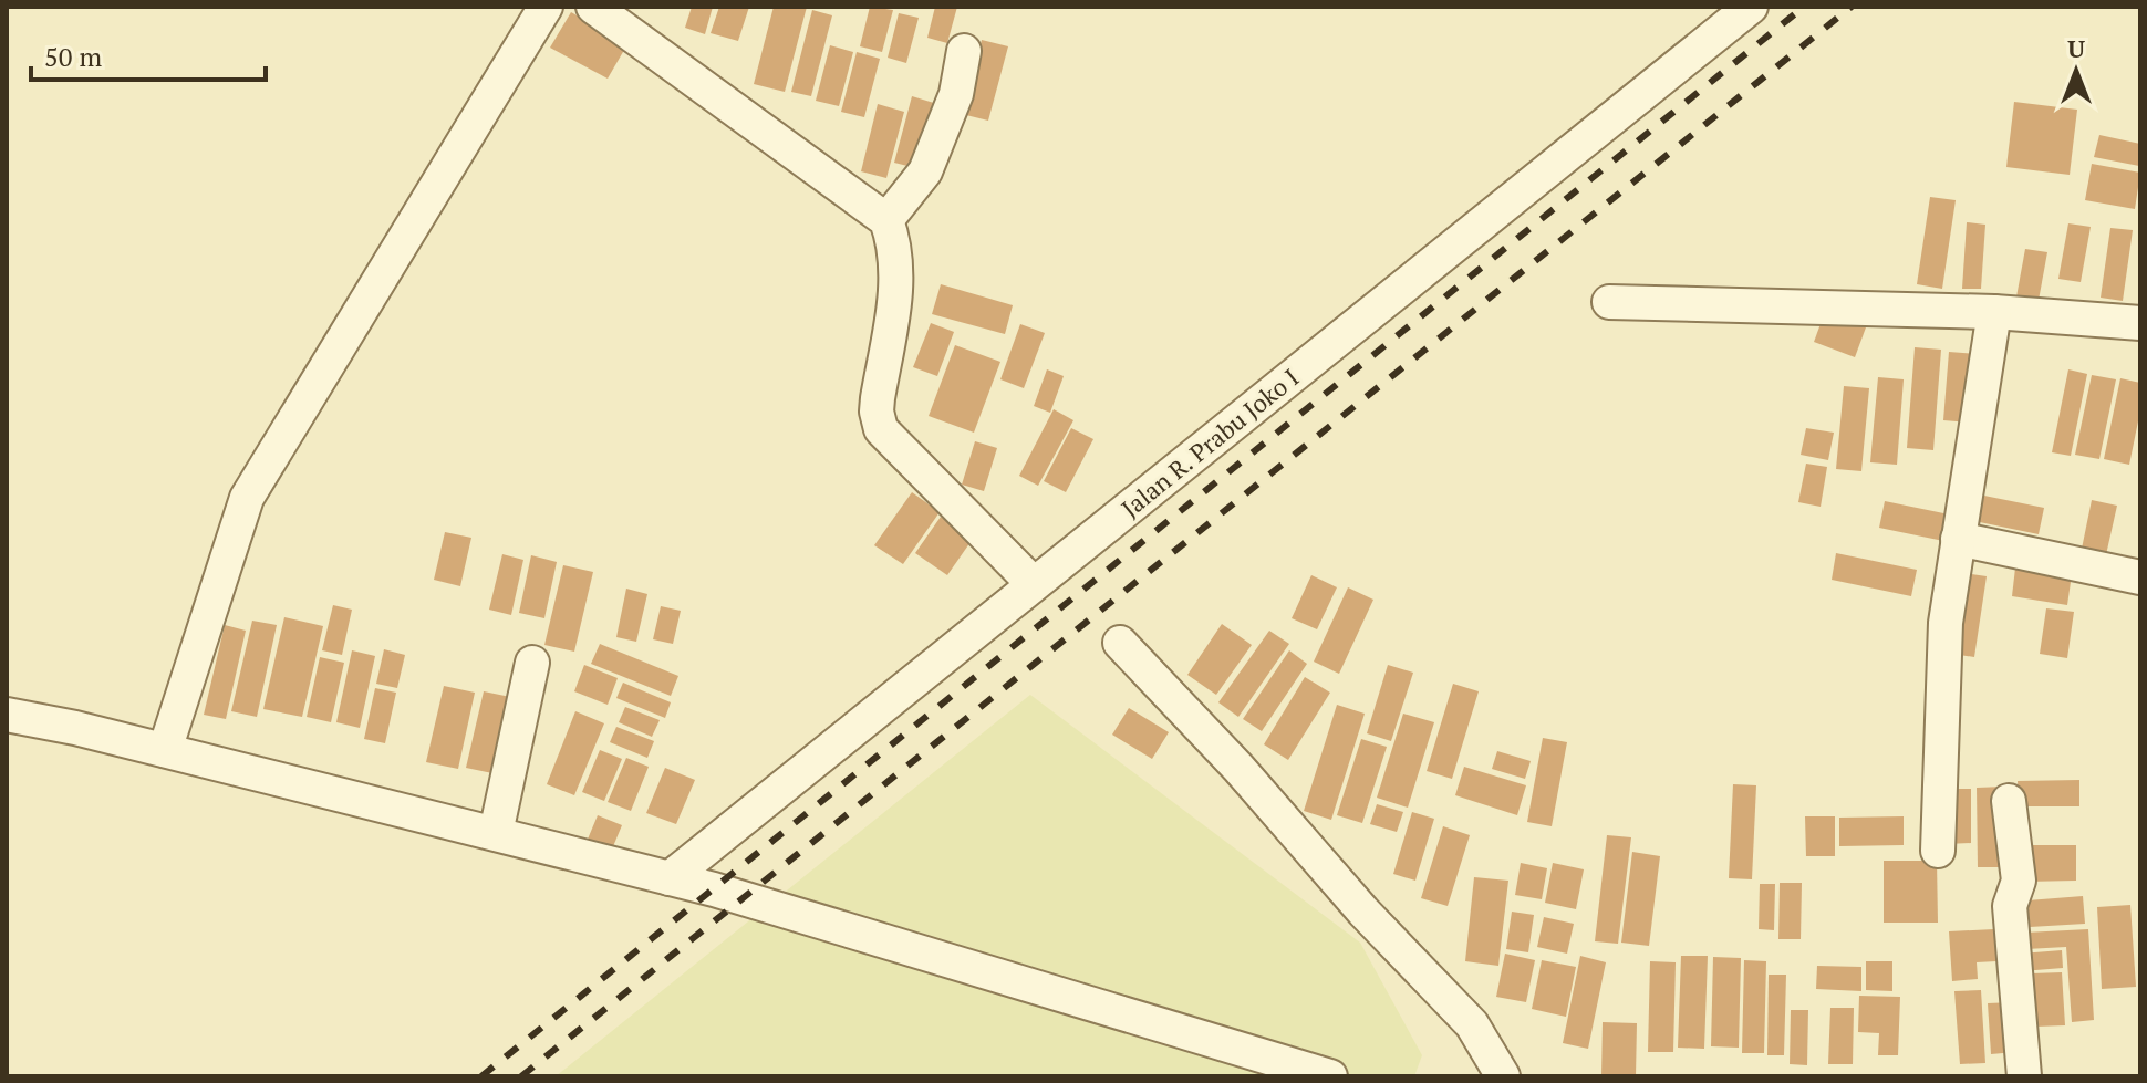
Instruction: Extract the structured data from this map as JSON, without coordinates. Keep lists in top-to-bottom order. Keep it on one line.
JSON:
{"streets":{"street":["Jalan R. Prabu Joko I"]},"scale_bar":"50 m","north":"top"}
